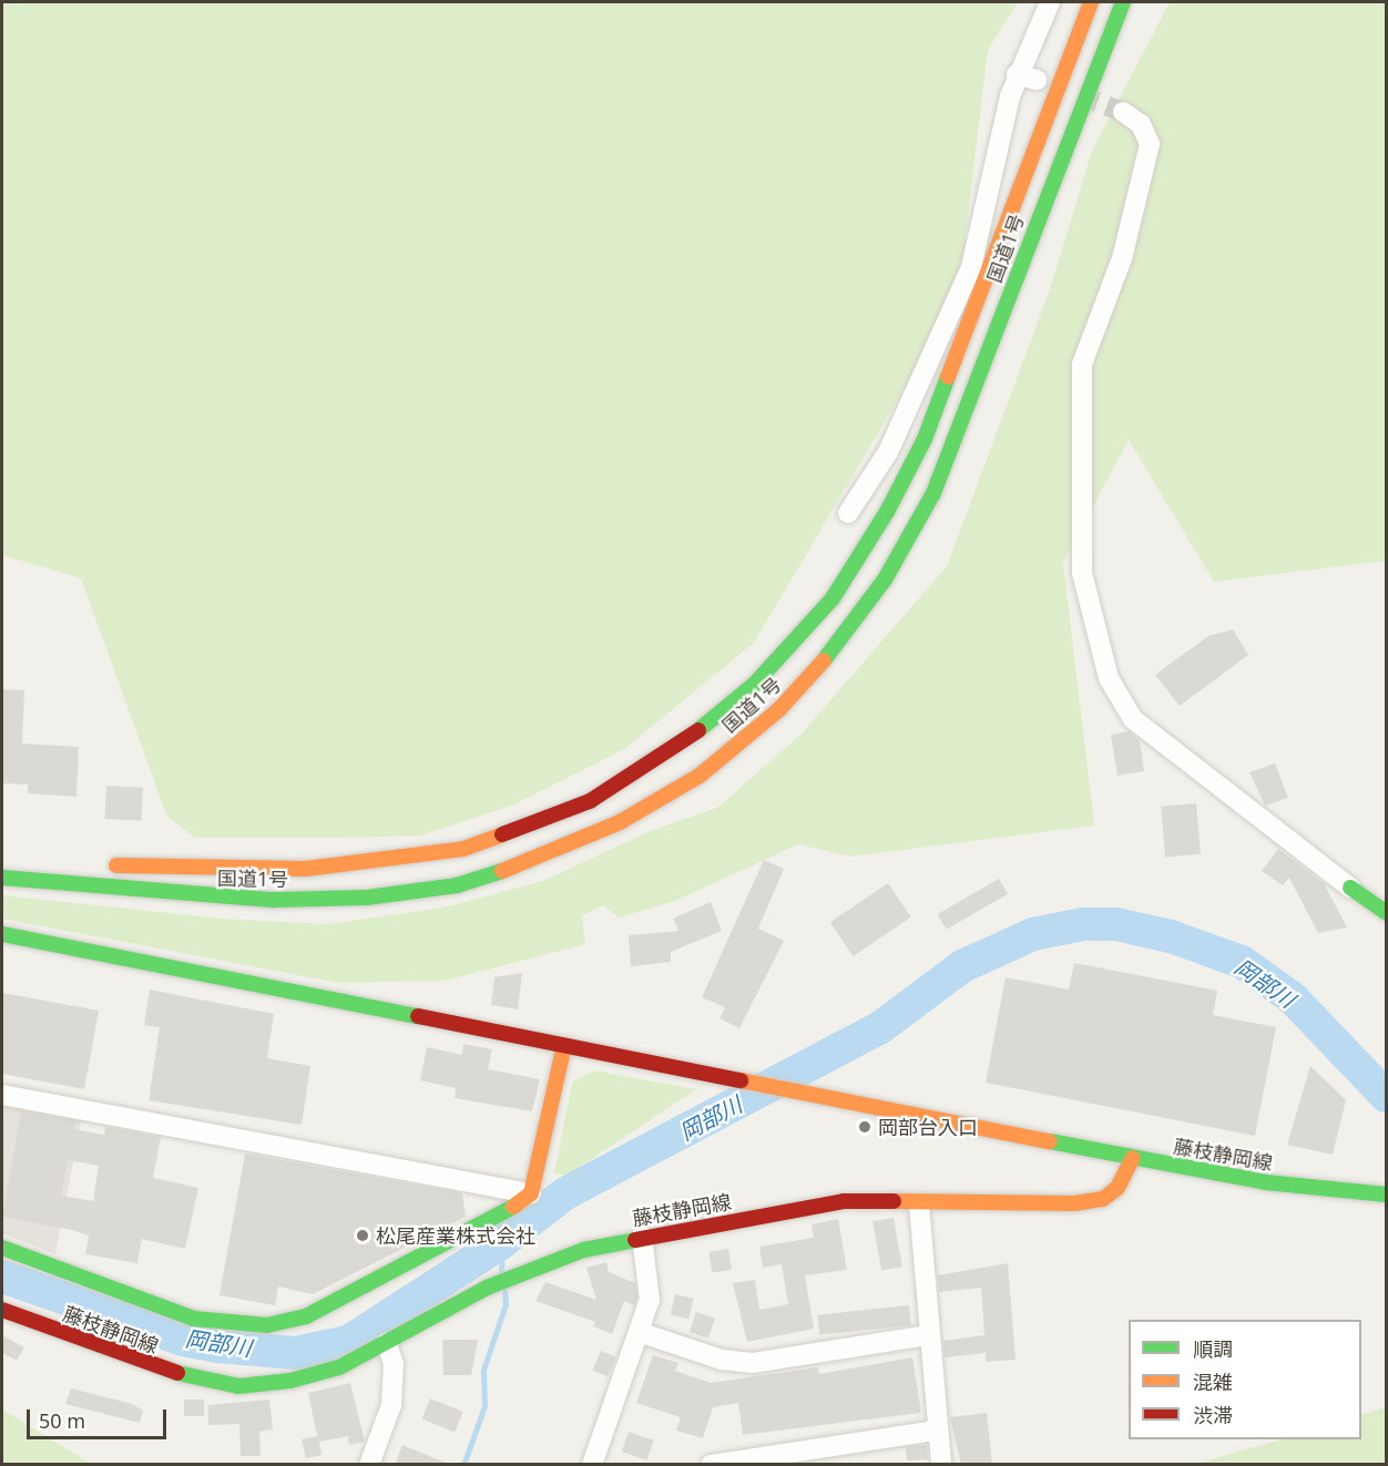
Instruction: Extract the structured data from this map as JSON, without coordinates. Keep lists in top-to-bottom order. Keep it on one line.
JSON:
{"streets":{"main road":["国道1号","藤枝静岡線"]},"water":["岡部川"],"places":["岡部台入口","松尾産業株式会社"],"legend":["順調","混雑","渋滞"],"scale_bar":"50 m"}
